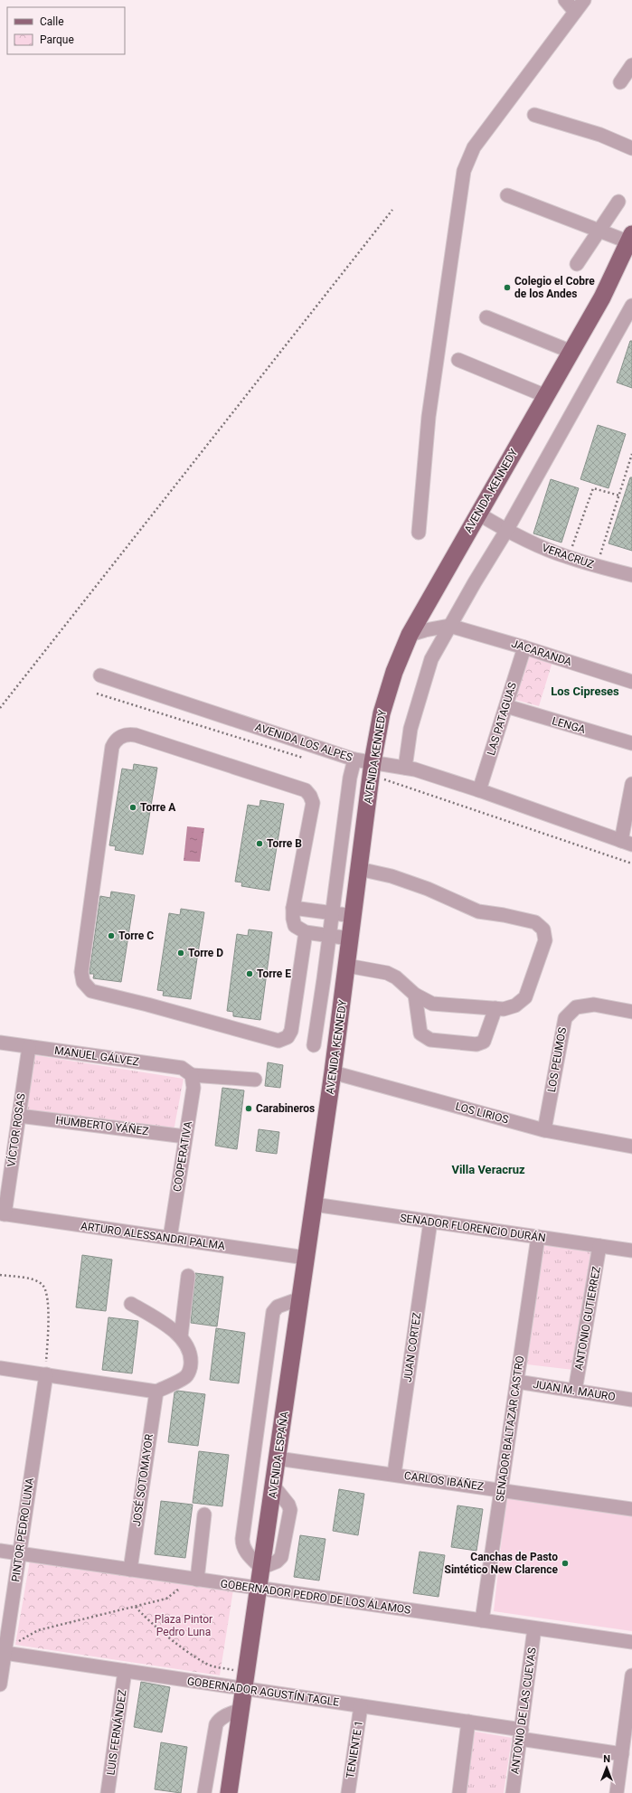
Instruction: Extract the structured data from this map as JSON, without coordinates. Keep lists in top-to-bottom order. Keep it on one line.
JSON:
{"streets":{"main road":["AVENIDA KENNEDY","AVENIDA ESPAÑA"],"street":["VERACRUZ","JACARANDA","LAS PATAGUAS","LENGA","AVENIDA LOS ALPES","MANUEL GÁLVEZ","LOS PEUMOS","LOS LIRIOS","HUMBERTO YÁÑEZ","VÍCTOR ROSAS","COOPERATIVA","SENADOR FLORENCIO DURÁN","ARTURO ALESSANDRI PALMA","ANTONIO GUTIERREZ","JUAN CORTEZ","JUAN M. MAURO","SENADOR BALTAZAR CASTRO","JOSÉ SOTOMAYOR","CARLOS IBÁÑEZ","PINTOR PEDRO LUNA","GOBERNADOR PEDRO DE LOS ÁLAMOS","GOBERNADOR AGUSTÍN TAGLE","ANTONIO DE LAS CUEVAS","LUIS FERNÁNDEZ","TENIENTE 1"]},"crossings":[["AVENIDA KENNEDY","VERACRUZ"],["AVENIDA KENNEDY","AVENIDA LOS ALPES"],["AVENIDA KENNEDY","LOS LIRIOS"],["AVENIDA KENNEDY","AVENIDA ESPAÑA"],["JACARANDA","LAS PATAGUAS"],["LAS PATAGUAS","LENGA"],["LAS PATAGUAS","AVENIDA LOS ALPES"],["MANUEL GÁLVEZ","VÍCTOR ROSAS"],["MANUEL GÁLVEZ","COOPERATIVA"],["LOS PEUMOS","LOS LIRIOS"],["HUMBERTO YÁÑEZ","VÍCTOR ROSAS"],["HUMBERTO YÁÑEZ","COOPERATIVA"],["VÍCTOR ROSAS","ARTURO ALESSANDRI PALMA"],["COOPERATIVA","ARTURO ALESSANDRI PALMA"],["SENADOR FLORENCIO DURÁN","ANTONIO GUTIERREZ"],["SENADOR FLORENCIO DURÁN","JUAN CORTEZ"],["SENADOR FLORENCIO DURÁN","SENADOR BALTAZAR CASTRO"],["SENADOR FLORENCIO DURÁN","AVENIDA ESPAÑA"],["ARTURO ALESSANDRI PALMA","AVENIDA ESPAÑA"],["ANTONIO GUTIERREZ","JUAN M. MAURO"],["JUAN CORTEZ","CARLOS IBÁÑEZ"],["JUAN M. MAURO","SENADOR BALTAZAR CASTRO"],["SENADOR BALTAZAR CASTRO","CARLOS IBÁÑEZ"],["SENADOR BALTAZAR CASTRO","GOBERNADOR PEDRO DE LOS ÁLAMOS"],["AVENIDA ESPAÑA","CARLOS IBÁÑEZ"],["AVENIDA ESPAÑA","GOBERNADOR PEDRO DE LOS ÁLAMOS"],["AVENIDA ESPAÑA","GOBERNADOR AGUSTÍN TAGLE"],["JOSÉ SOTOMAYOR","GOBERNADOR PEDRO DE LOS ÁLAMOS"],["PINTOR PEDRO LUNA","GOBERNADOR PEDRO DE LOS ÁLAMOS"],["PINTOR PEDRO LUNA","GOBERNADOR AGUSTÍN TAGLE"],["GOBERNADOR PEDRO DE LOS ÁLAMOS","ANTONIO DE LAS CUEVAS"],["GOBERNADOR AGUSTÍN TAGLE","ANTONIO DE LAS CUEVAS"],["GOBERNADOR AGUSTÍN TAGLE","LUIS FERNÁNDEZ"],["GOBERNADOR AGUSTÍN TAGLE","TENIENTE 1"]],"districts":["Los Cipreses","Villa Veracruz"],"parks":["Plaza Pintor Pedro Luna"],"places":["Colegio el Cobre de los Andes","Torre A","Torre B","Torre C","Torre D","Torre E","Carabineros","Canchas de Pasto Sintético New Clarence"],"legend":["Calle","Parque"],"north":"top"}
